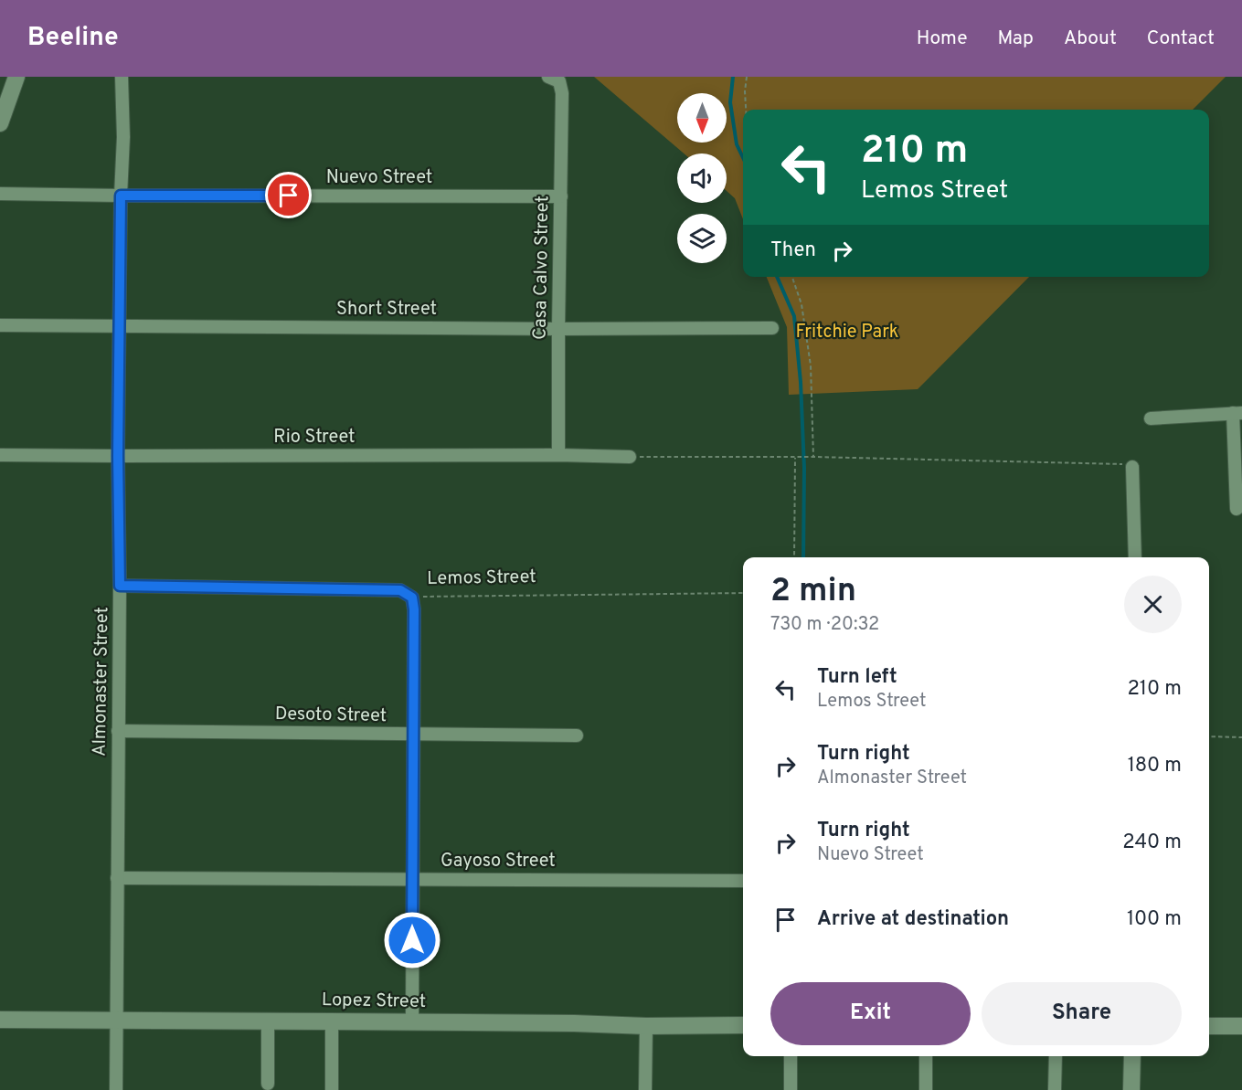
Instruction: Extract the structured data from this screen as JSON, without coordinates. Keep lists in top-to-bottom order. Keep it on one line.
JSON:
{"streets":{"street":["Nuevo Street","Casa Calvo Street","Short Street","Rio Street","Lemos Street","Almonaster Street","Desoto Street","Gayoso Street","Lopez Street"]},"crossings":[["Nuevo Street","Casa Calvo Street"],["Nuevo Street","Almonaster Street"],["Casa Calvo Street","Short Street"],["Casa Calvo Street","Rio Street"],["Short Street","Almonaster Street"],["Rio Street","Almonaster Street"],["Lemos Street","Almonaster Street"],["Almonaster Street","Desoto Street"],["Almonaster Street","Gayoso Street"],["Almonaster Street","Lopez Street"]],"parks":["Fritchie Park"],"north":"bottom","page":{"header":"Beeline","nav":["Home","Map","About","Contact"],"turn":["210 m","Lemos Street"],"then":"Then","heading":["2 min","730 m · 20:32"],"list":[{"name":"Turn left","note":"Lemos Street","value":"210 m"},{"name":"Turn right","note":"Almonaster Street","value":"180 m"},{"name":"Turn right","note":"Nuevo Street","value":"240 m"},{"name":"Arrive at destination","value":"100 m"}],"buttons":["Exit","Share"]}}
